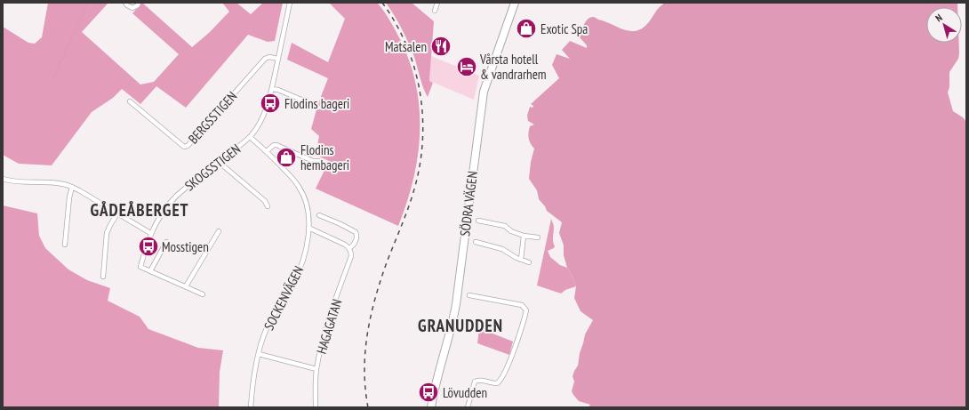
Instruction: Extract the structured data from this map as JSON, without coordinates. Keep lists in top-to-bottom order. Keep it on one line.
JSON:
{"streets":{"highway":["SÖDRA VÄGEN"],"street":["BERGSSTIGEN","SKOGSSTIGEN","SOCKENVÄGEN","HAGAGATAN"]},"crossings":[["SKOGSSTIGEN","SOCKENVÄGEN"]],"districts":["GÅDEÅBERGET","GRANUDDEN"],"places":{"shop":["Exotic Spa","Flodins hembageri"],"restaurant":["Matsalen"],"hotel":["Vårsta hotell & vandrarhem"],"bus stop":["Flodins bageri","Mosstigen","Lövudden"]},"north":"top left"}
